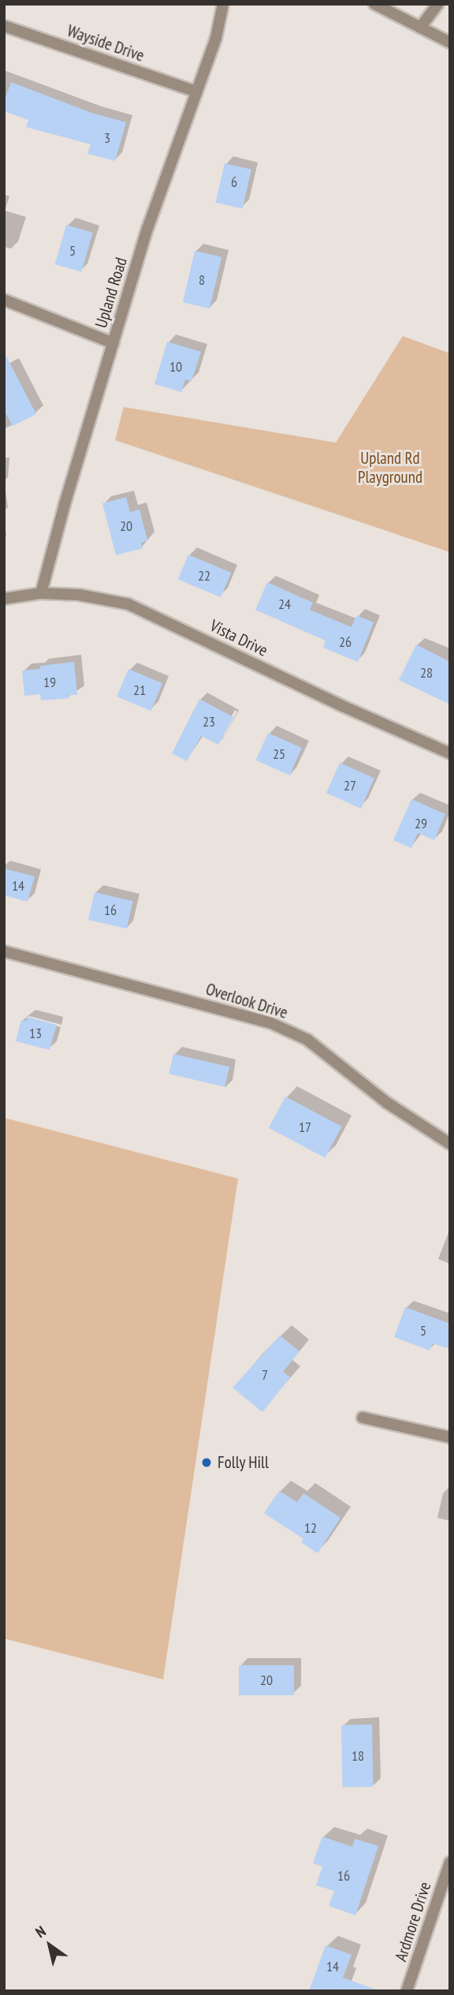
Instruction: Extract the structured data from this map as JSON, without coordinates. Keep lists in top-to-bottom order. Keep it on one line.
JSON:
{"streets":{"street":["Wayside Drive","Upland Road","Vista Drive","Overlook Drive","Ardmore Drive"]},"crossings":[["Wayside Drive","Upland Road"],["Upland Road","Vista Drive"]],"parks":["Upland Rd Playground"],"places":["Folly Hill"],"house_numbers":["3","6","5","8","10","20","22","24","26","28","19","21","23","25","27","29","14","16","13","17","5","7","12","20","18","16","14"],"north":"top left"}
